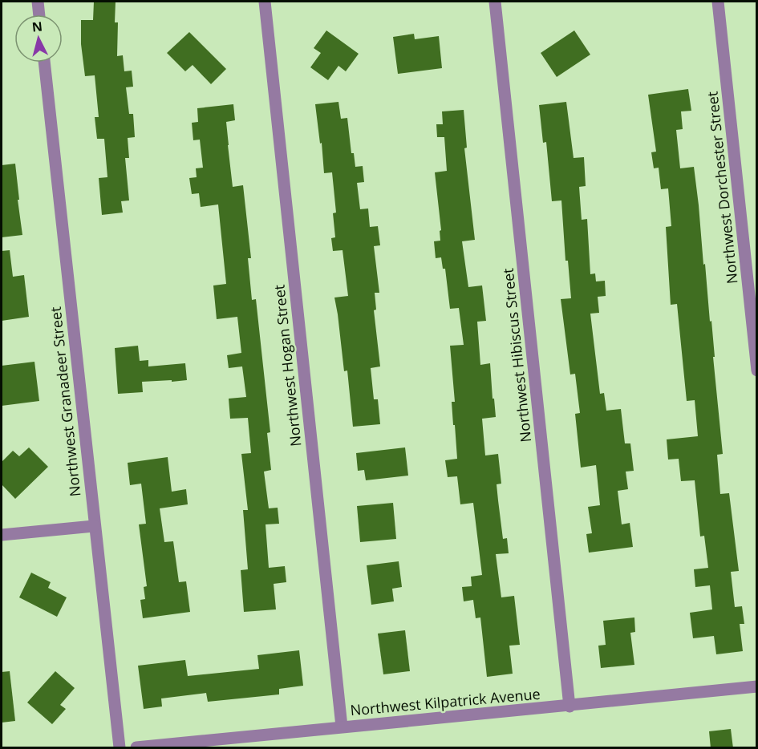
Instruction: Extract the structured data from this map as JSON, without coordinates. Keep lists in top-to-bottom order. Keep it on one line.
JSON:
{"streets":{"street":["Northwest Dorchester Street","Northwest Hibiscus Street","Northwest Hogan Street","Northwest Granadeer Street","Northwest Kilpatrick Avenue"]},"crossings":[["Northwest Hibiscus Street","Northwest Kilpatrick Avenue"],["Northwest Hogan Street","Northwest Kilpatrick Avenue"]],"north":"top"}
